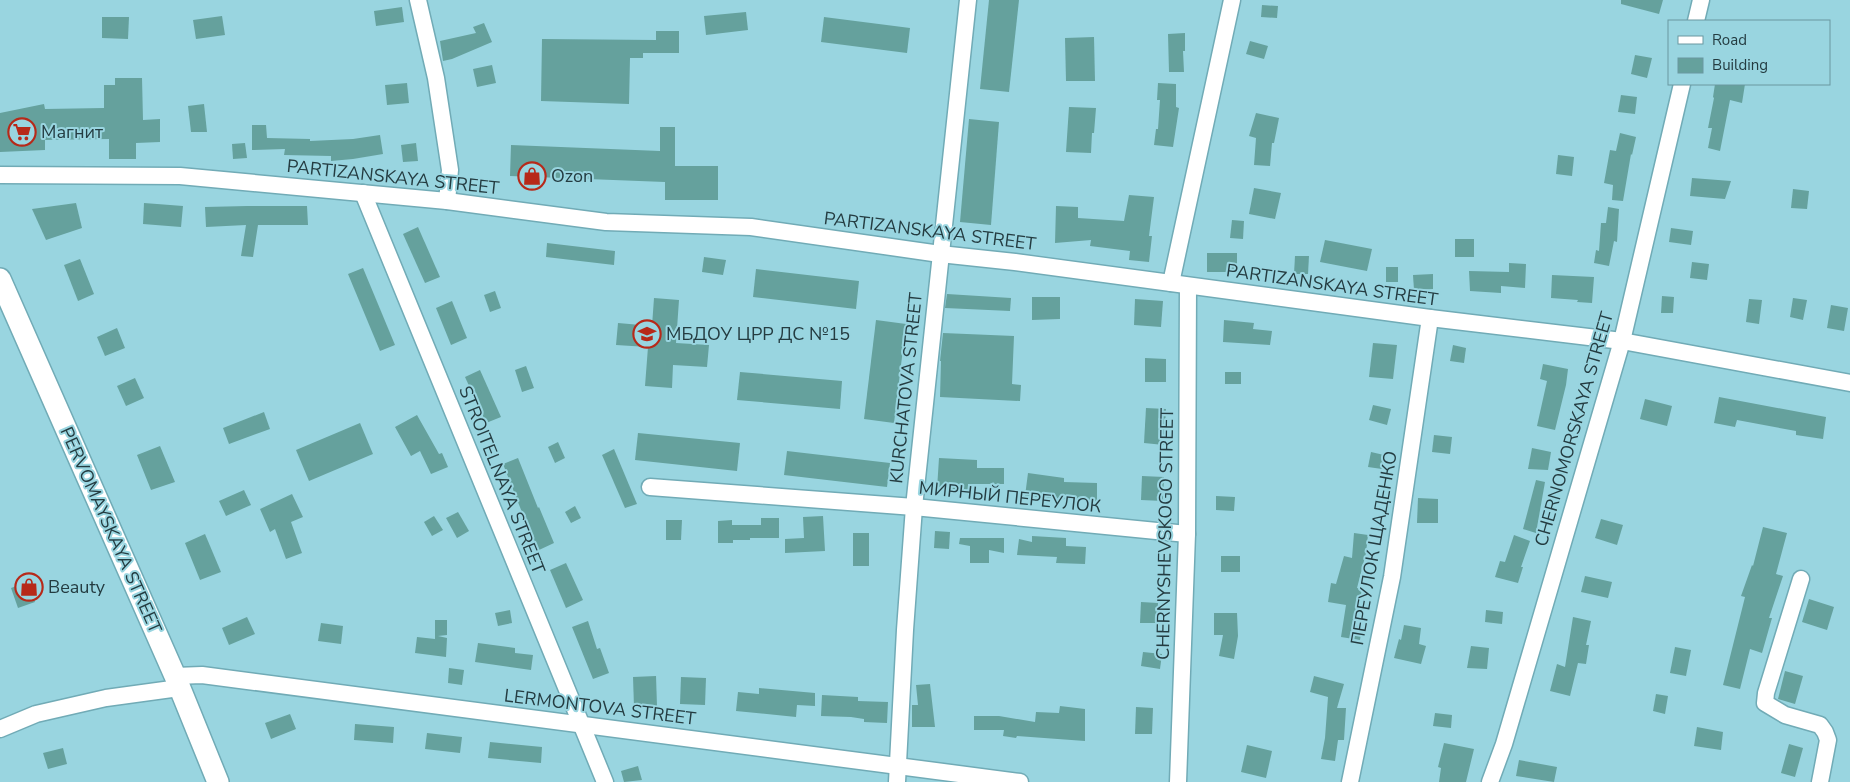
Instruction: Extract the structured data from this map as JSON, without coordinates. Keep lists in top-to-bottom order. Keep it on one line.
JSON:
{"streets":{"street":["PARTIZANSKAYA STREET","KURCHATOVA STREET","CHERNOMORSKAYA STREET","STROITELNAYA STREET","МИРНЫЙ ПЕРЕУЛОК","PERVOMAYSKAYA STREET","CHERNYSHEVSKOGO STREET","ПЕРЕУЛОК ЩАДЕНКО","LERMONTOVA STREET"]},"crossings":[["PARTIZANSKAYA STREET","KURCHATOVA STREET"],["PARTIZANSKAYA STREET","CHERNOMORSKAYA STREET"],["PARTIZANSKAYA STREET","STROITELNAYA STREET"],["PARTIZANSKAYA STREET","CHERNYSHEVSKOGO STREET"],["PARTIZANSKAYA STREET","ПЕРЕУЛОК ЩАДЕНКО"],["KURCHATOVA STREET","МИРНЫЙ ПЕРЕУЛОК"],["KURCHATOVA STREET","LERMONTOVA STREET"],["STROITELNAYA STREET","LERMONTOVA STREET"],["МИРНЫЙ ПЕРЕУЛОК","CHERNYSHEVSKOGO STREET"],["PERVOMAYSKAYA STREET","LERMONTOVA STREET"]],"places":{"supermarket":["Магнит"],"shop":["Ozon","Beauty"],"school or university":["МБДОУ ЦРР ДС №15"]},"legend":["Road","Building"]}
